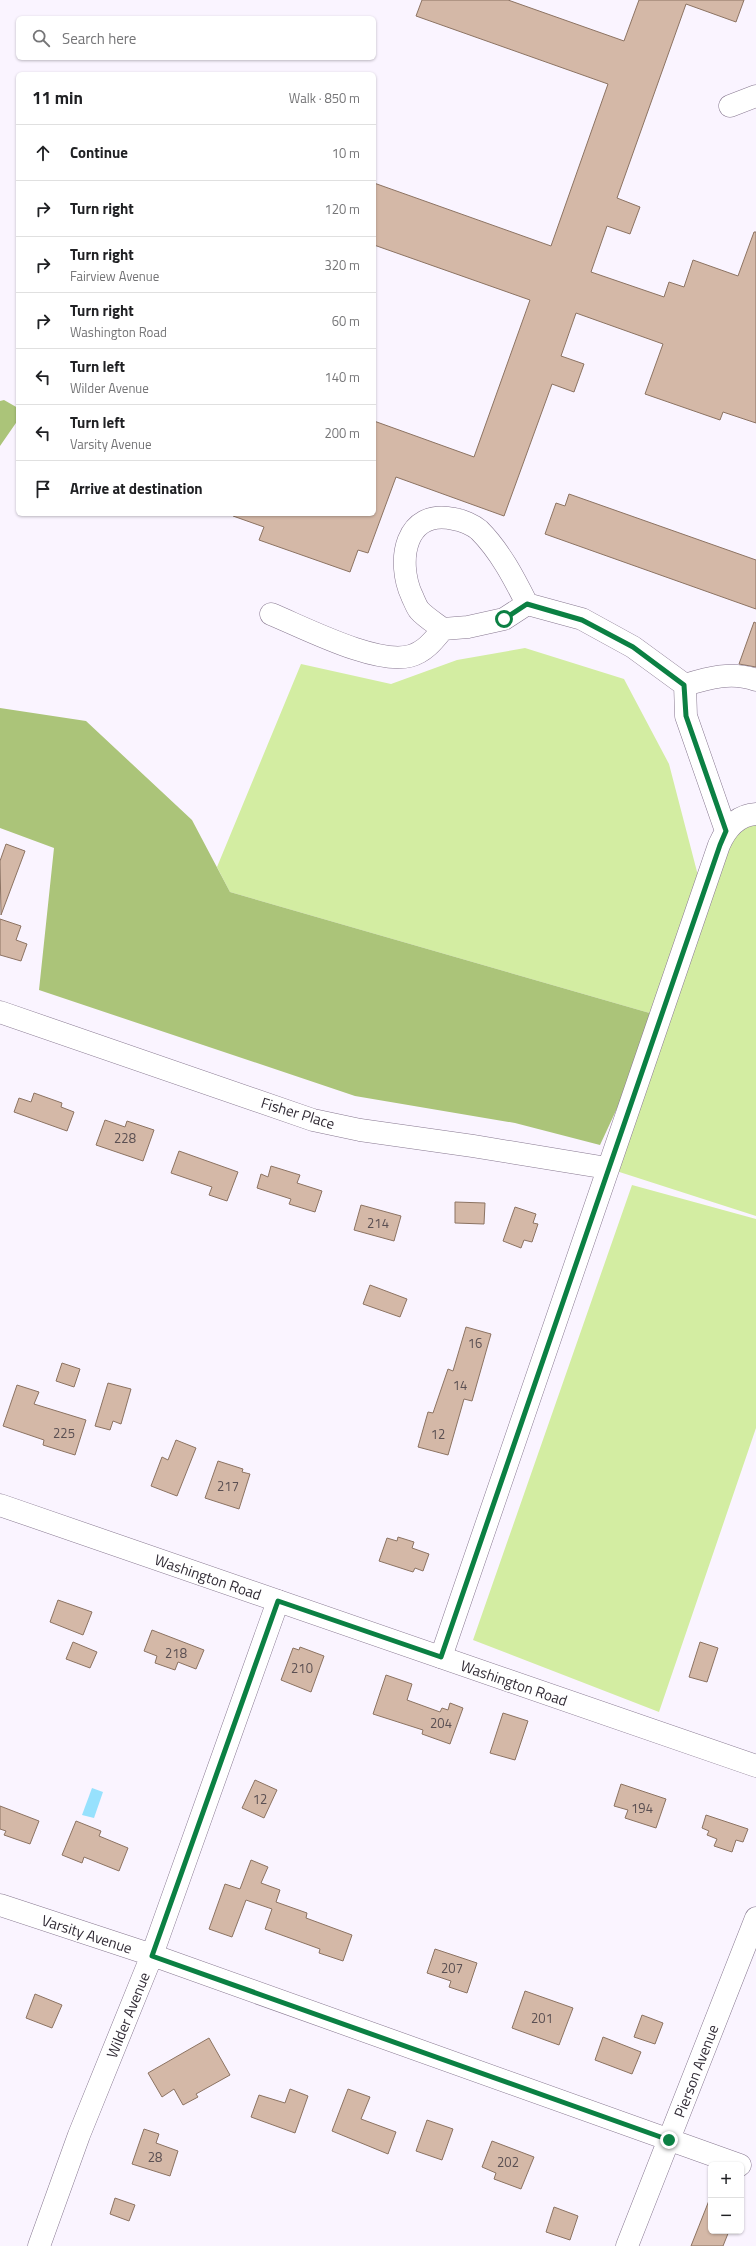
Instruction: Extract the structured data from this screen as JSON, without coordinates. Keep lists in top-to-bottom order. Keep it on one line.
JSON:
{"streets":{"street":["Fisher Place","Washington Road","Varsity Avenue","Wilder Avenue","Pierson Avenue"]},"crossings":[["Washington Road","Wilder Avenue"],["Varsity Avenue","Wilder Avenue"],["Varsity Avenue","Pierson Avenue"]],"house_numbers":["228","214","16","14","225","12","217","218","210","204","12","194","207","201","28","202"],"page":{"search":"Search here","heading":["11 min","Walk · 850 m"],"list":[["Continue","10 m"],["Turn right","120 m"],["Turn right","Fairview Avenue","320 m"],["Turn right","Washington Road","60 m"],["Turn left","Wilder Avenue","140 m"],["Turn left","Varsity Avenue","200 m"],"Arrive at destination"],"map_buttons":["+","−"]}}
